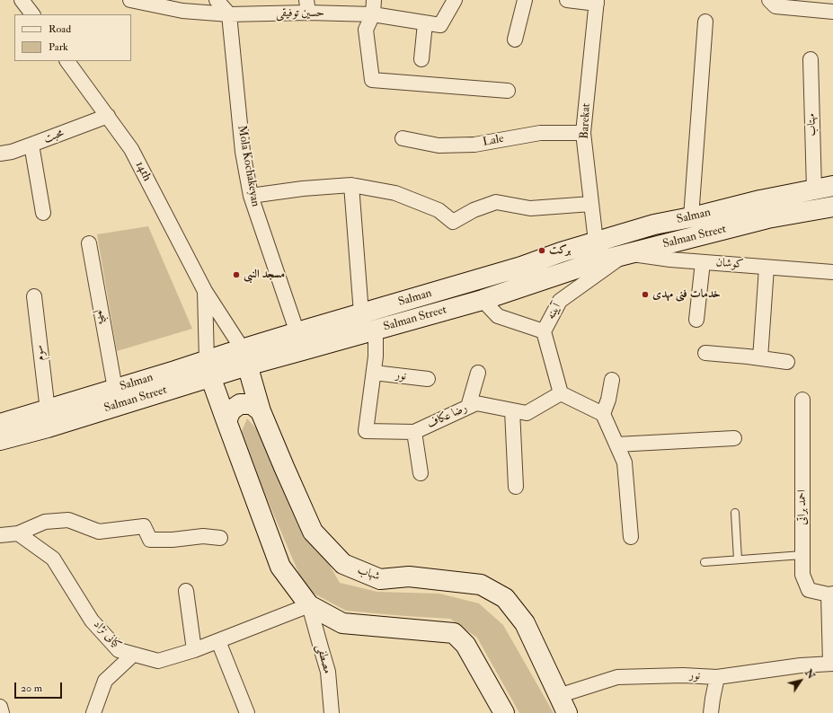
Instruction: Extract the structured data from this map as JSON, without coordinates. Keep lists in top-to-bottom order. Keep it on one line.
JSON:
{"streets":{"main road":["Salman","Salman Street","شهاب"],"street":["حسین توفیقی","Barekat","مهتاب","محبت","Lale","Mola Kochakeyan","14th","کوشان","آیینه","پنجم","سوم","نور","رضا عکاف","احمد براتی","کیانی نژاد","مصطفی"]},"crossings":[["حسین توفیقی","Mola Kochakeyan"],["Barekat","Lale"],["Barekat","Salman"],["مهتاب","Salman"],["محبت","14th"],["Mola Kochakeyan","Salman"],["14th","Salman"],["14th","Salman Street"],["14th","شهاب"],["Salman","Salman Street"],["Salman","پنجم"],["Salman","سوم"],["Salman","شهاب"],["Salman Street","کوشان"],["Salman Street","آیینه"],["Salman Street","رضا عکاف"],["Salman Street","شهاب"],["کوشان","آیینه"],["نور","رضا عکاف"],["نور","شهاب"],["کیانی نژاد","مصطفی"]],"places":["برکت","مسجد النبی","خدمات فنی مهدی"],"legend":["Road","Park"],"scale_bar":"20 m","north":"top right"}
